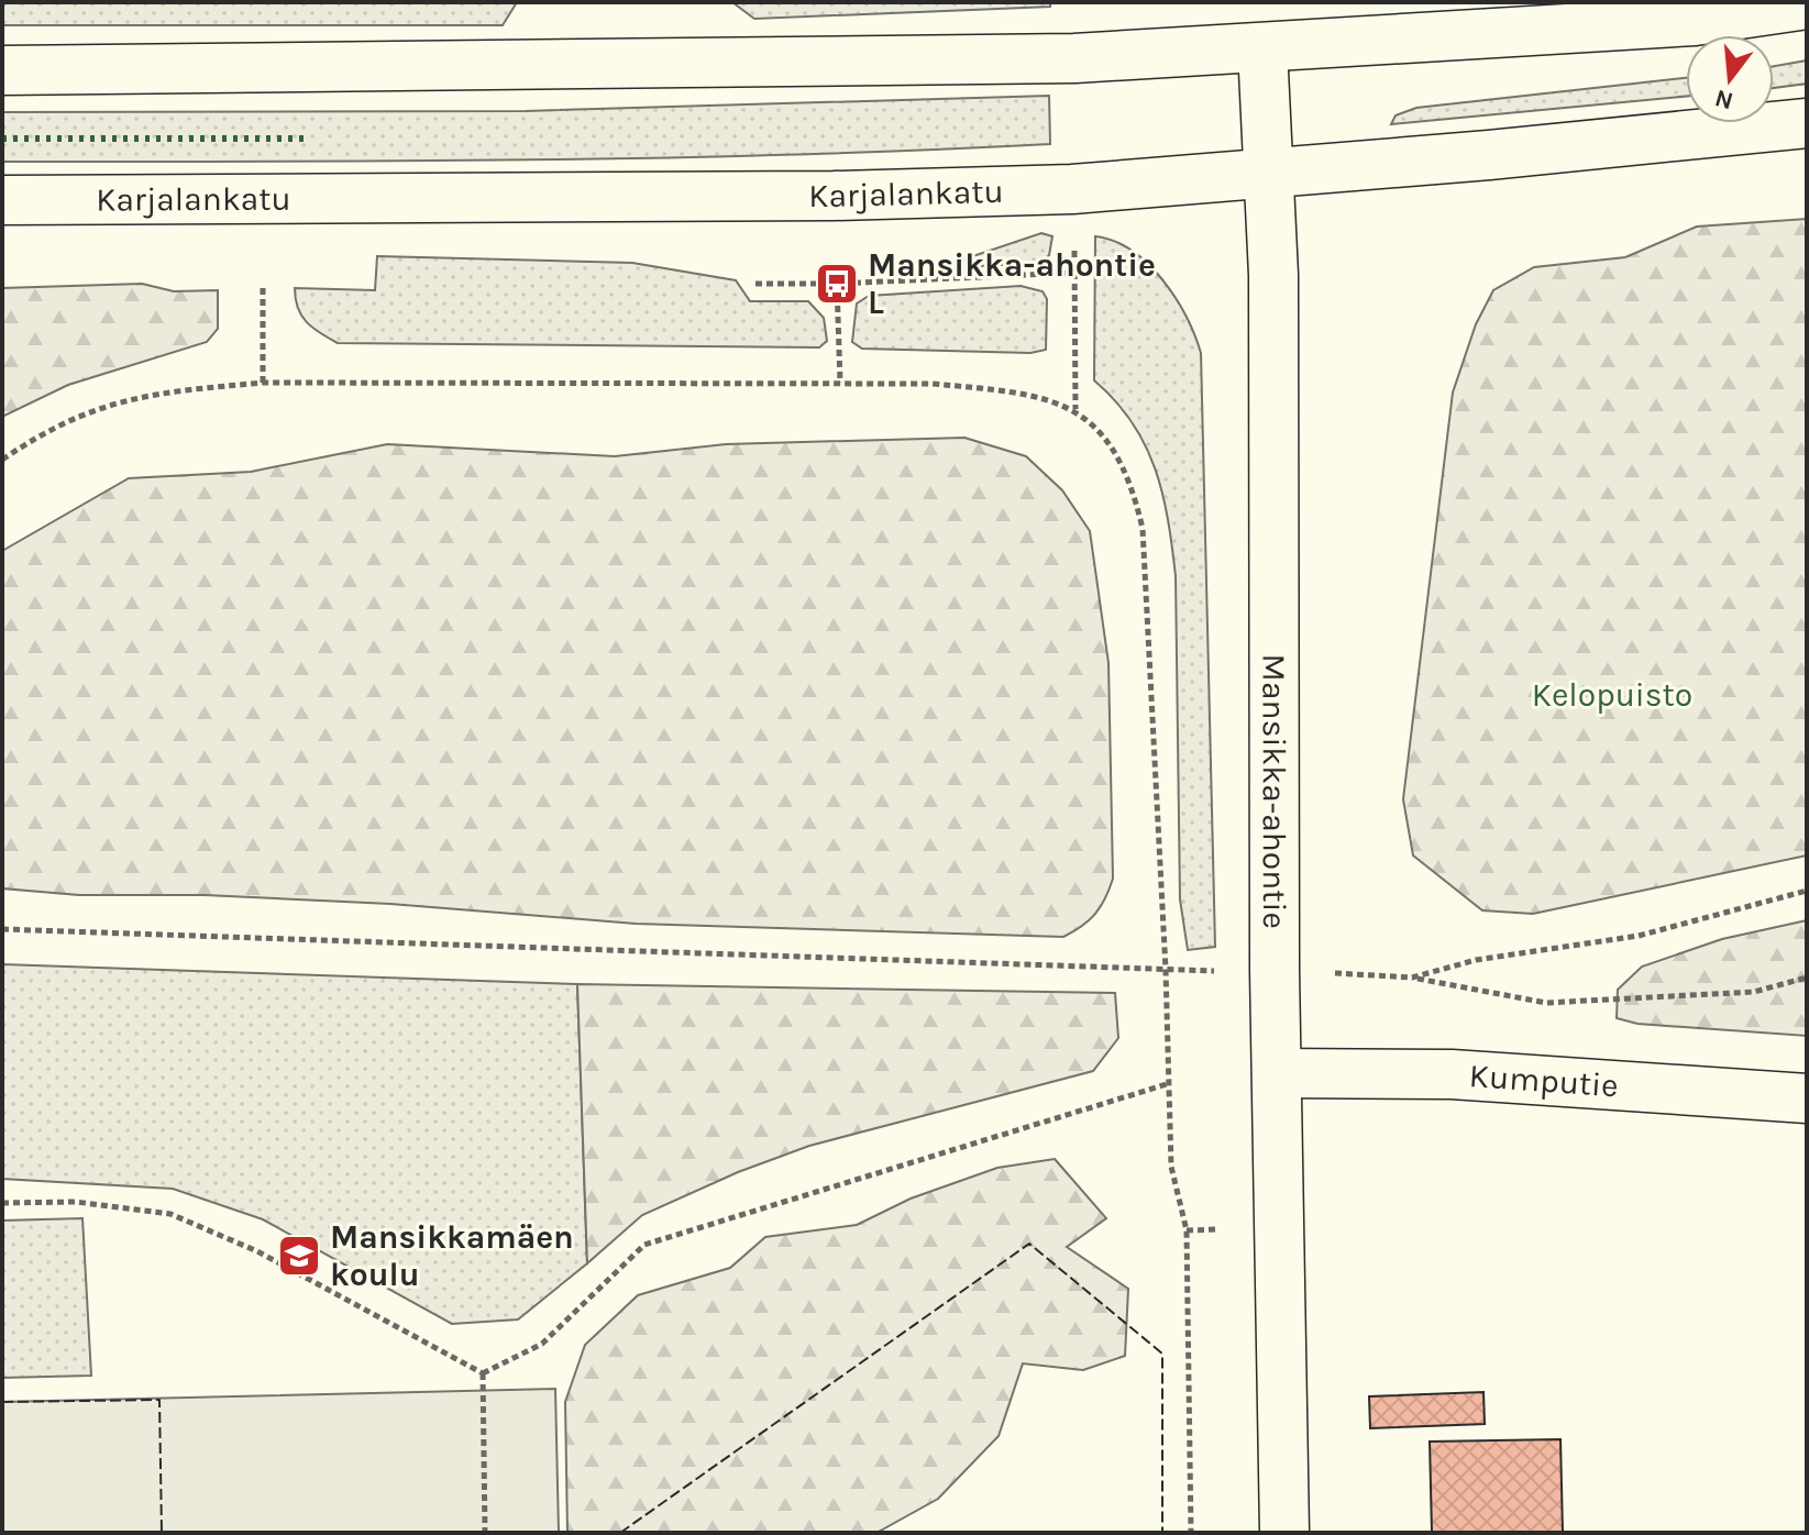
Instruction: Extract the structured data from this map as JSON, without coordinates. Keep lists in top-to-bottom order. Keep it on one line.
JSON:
{"streets":{"main road":["Karjalankatu","Mansikka-ahontie","Kumputie"]},"crossings":[["Karjalankatu","Mansikka-ahontie"],["Mansikka-ahontie","Kumputie"]],"parks":["Kelopuisto"],"places":{"bus stop":["Mansikka-ahontie L"],"school or university":["Mansikkamäen koulu"]},"north":"bottom"}
